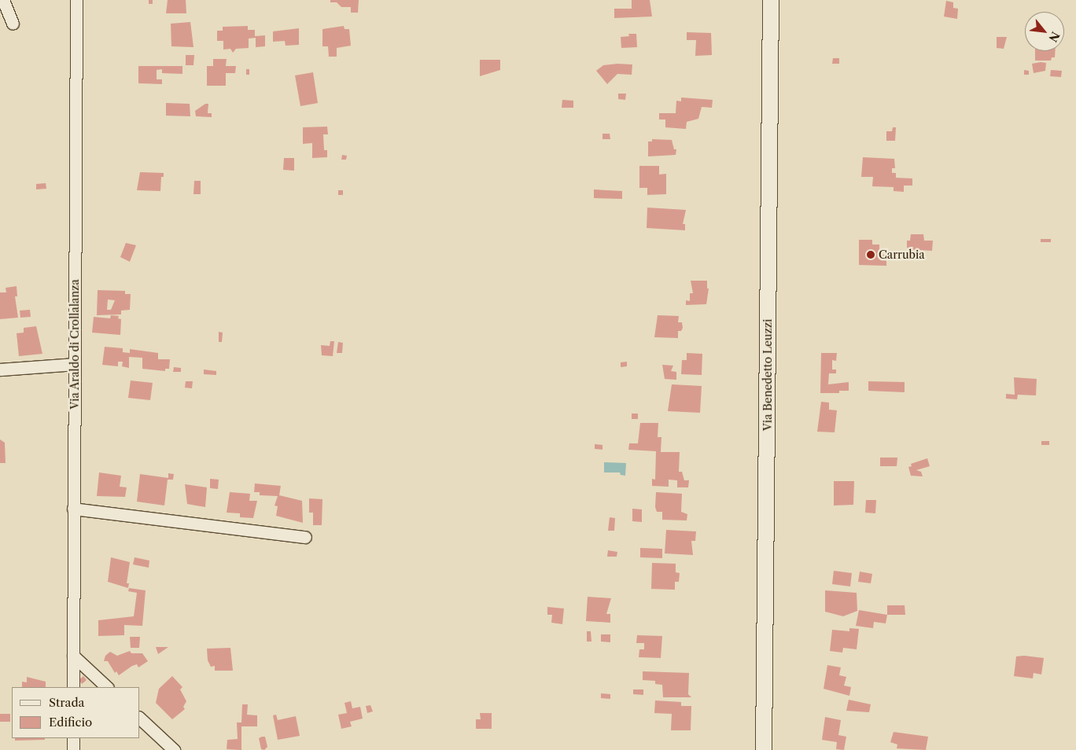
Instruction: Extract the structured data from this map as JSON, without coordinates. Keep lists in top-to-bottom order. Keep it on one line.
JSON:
{"streets":{"street":["Via Araldo di Crollalanza","Via Benedetto Leuzzi"]},"places":["Carrubia"],"legend":["Strada","Edificio"],"north":"bottom right"}
